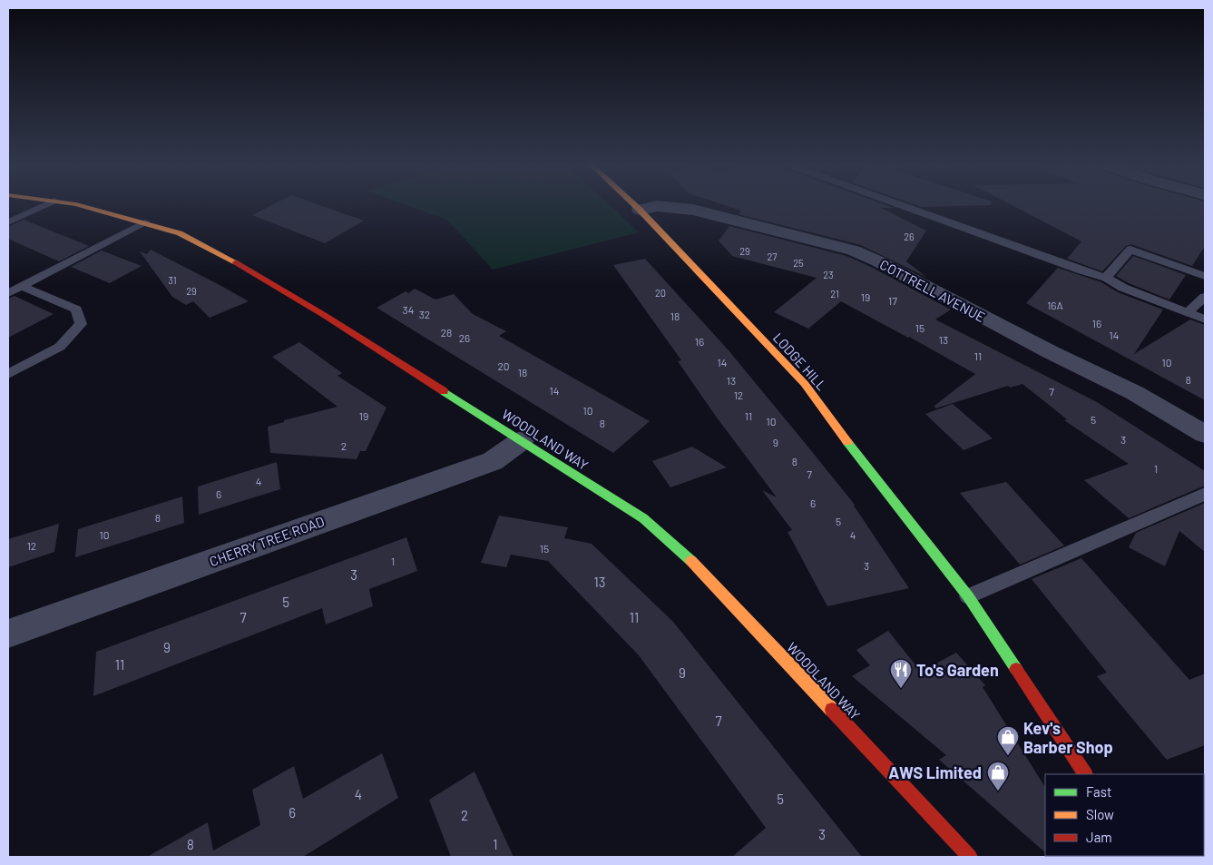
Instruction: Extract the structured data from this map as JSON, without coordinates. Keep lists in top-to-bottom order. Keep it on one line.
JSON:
{"streets":{"street":["COTTRELL AVENUE","LODGE HILL","WOODLAND WAY","CHERRY TREE ROAD"]},"crossings":[["COTTRELL AVENUE","LODGE HILL"],["WOODLAND WAY","CHERRY TREE ROAD"]],"places":{"restaurant":["To's Garden"],"shop":["Kev's Barber Shop","AWS Limited"]},"house_numbers":["26","29","27","25","23","31","29","20","21","19","17","16A","34","32","18","16","15","28","14","26","13","16","11","14","10","20","18","8","13","14","7","12","10","19","11","5","10","8","3","9","2","8","1","7","4","6","6","8","5","10","4","12","15","1","3","3","13","5","7","11","9","11","9","7","4","5","6","2","3","8","1"],"legend":["Fast","Slow","Jam"]}
